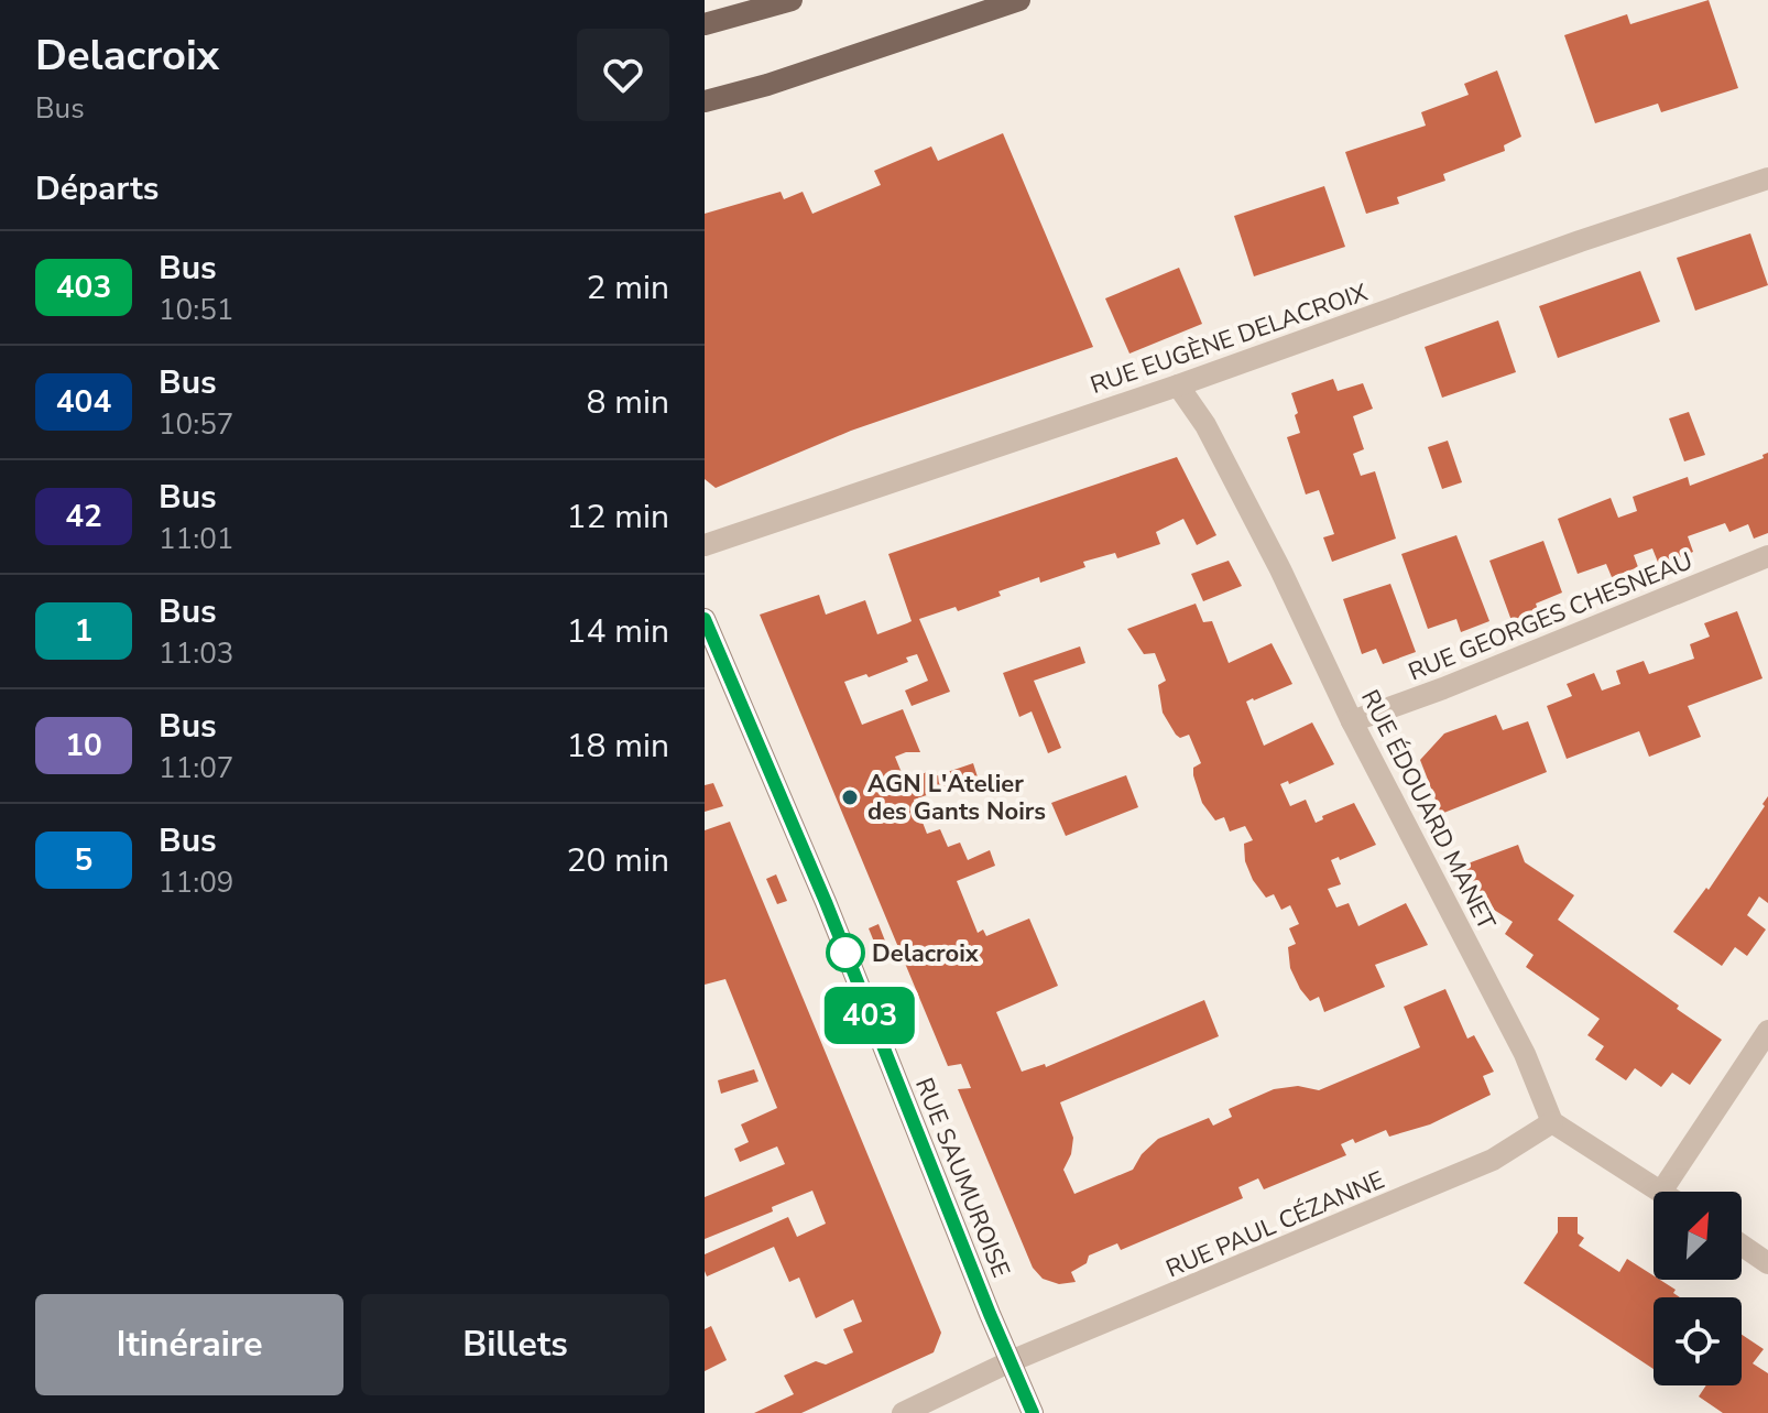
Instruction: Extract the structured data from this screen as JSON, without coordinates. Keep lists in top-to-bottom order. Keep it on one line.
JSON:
{"streets":{"main road":["RUE SAUMUROISE"],"street":["RUE EUGÈNE DELACROIX","RUE GEORGES CHESNEAU","RUE ÉDOUARD MANET","RUE PAUL CÉZANNE"]},"crossings":[["RUE EUGÈNE DELACROIX","RUE ÉDOUARD MANET"],["RUE GEORGES CHESNEAU","RUE ÉDOUARD MANET"],["RUE ÉDOUARD MANET","RUE PAUL CÉZANNE"],["RUE SAUMUROISE","RUE PAUL CÉZANNE"]],"places":["AGN L'Atelier des Gants Noirs","Delacroix"],"lines":["bus line 403"],"north":"top right","page":{"heading":[["Delacroix","Bus"],"Départs"],"on_map":"403","list":[{"mark":"403","name":"Bus","note":"10:51","value":"2 min"},{"mark":"404","name":"Bus","note":"10:57","value":"8 min"},{"mark":"42","name":"Bus","note":"11:01","value":"12 min"},{"mark":"1","name":"Bus","note":"11:03","value":"14 min"},{"mark":"10","name":"Bus","note":"11:07","value":"18 min"},{"mark":"5","name":"Bus","note":"11:09","value":"20 min"}],"buttons":["Itinéraire","Billets"]}}
